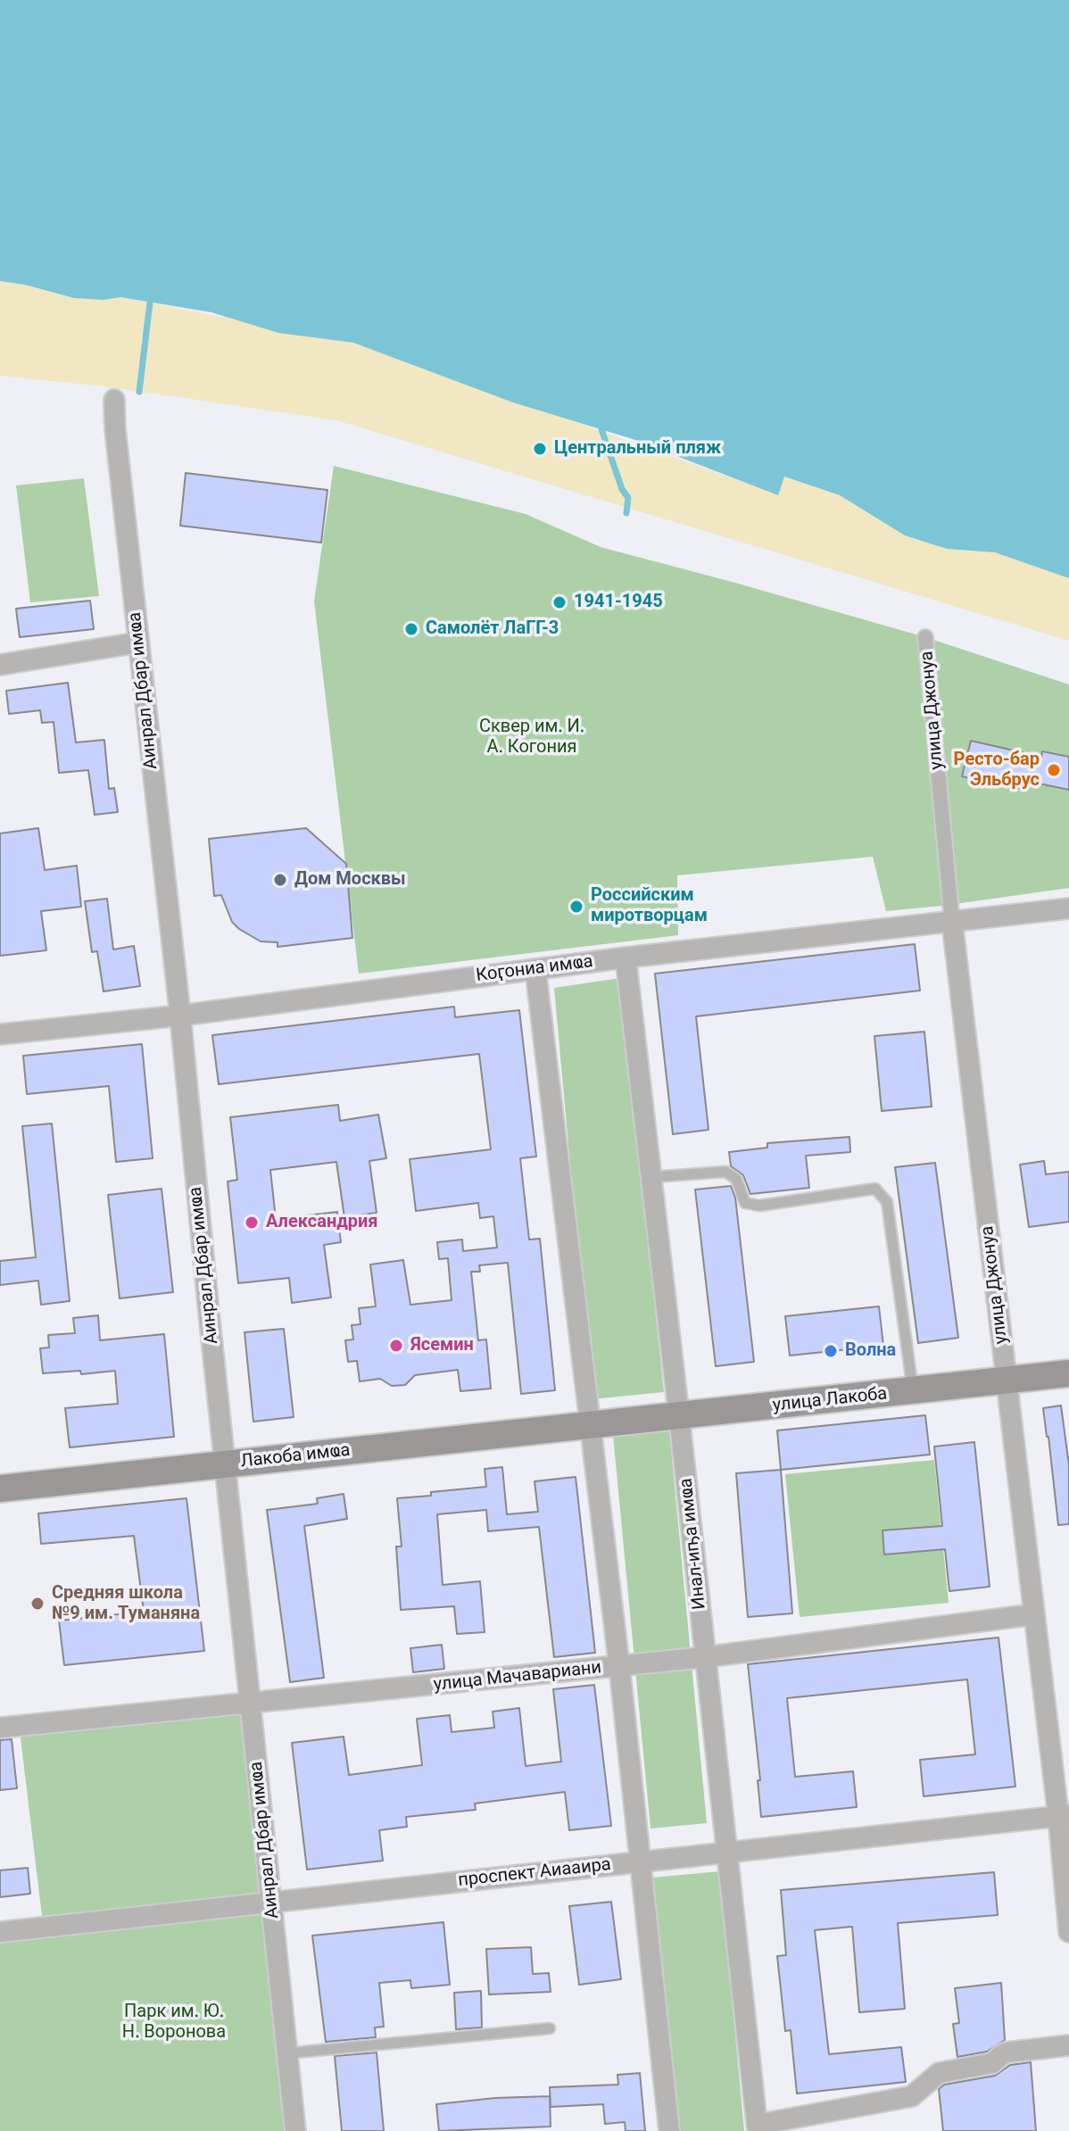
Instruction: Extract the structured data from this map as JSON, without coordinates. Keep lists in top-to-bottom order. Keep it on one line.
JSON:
{"streets":{"main road":["улица Лакоба","Лакоба имҩа"],"street":["Аинрал Дбар имҩа","улица Джонуа","Коӷониа имҩа","Инал-иҧа имҩа","улица Мачавариани","проспект Аиааира"]},"crossings":[["Аинрал Дбар имҩа","Коӷониа имҩа"],["Аинрал Дбар имҩа","Лакоба имҩа"],["Аинрал Дбар имҩа","улица Мачавариани"],["Аинрал Дбар имҩа","проспект Аиааира"],["улица Джонуа","Коӷониа имҩа"],["улица Джонуа","улица Лакоба"],["улица Джонуа","улица Мачавариани"],["улица Джонуа","проспект Аиааира"],["Коӷониа имҩа","Инал-иҧа имҩа"],["улица Лакоба","Лакоба имҩа"],["улица Лакоба","Инал-иҧа имҩа"],["Инал-иҧа имҩа","улица Мачавариани"],["Инал-иҧа имҩа","проспект Аиааира"]],"parks":["Сквер им. И. А. Когония","Парк им. Ю. Н. Воронова"],"places":["Центральный пляж","1941-1945","Самолёт ЛаГГ-3","Ресто-бар Эльбрус","Дом Москвы","Российским миротворцам","Александрия","Ясемин","Волна","Средняя школа №9 им. Туманяна"]}
